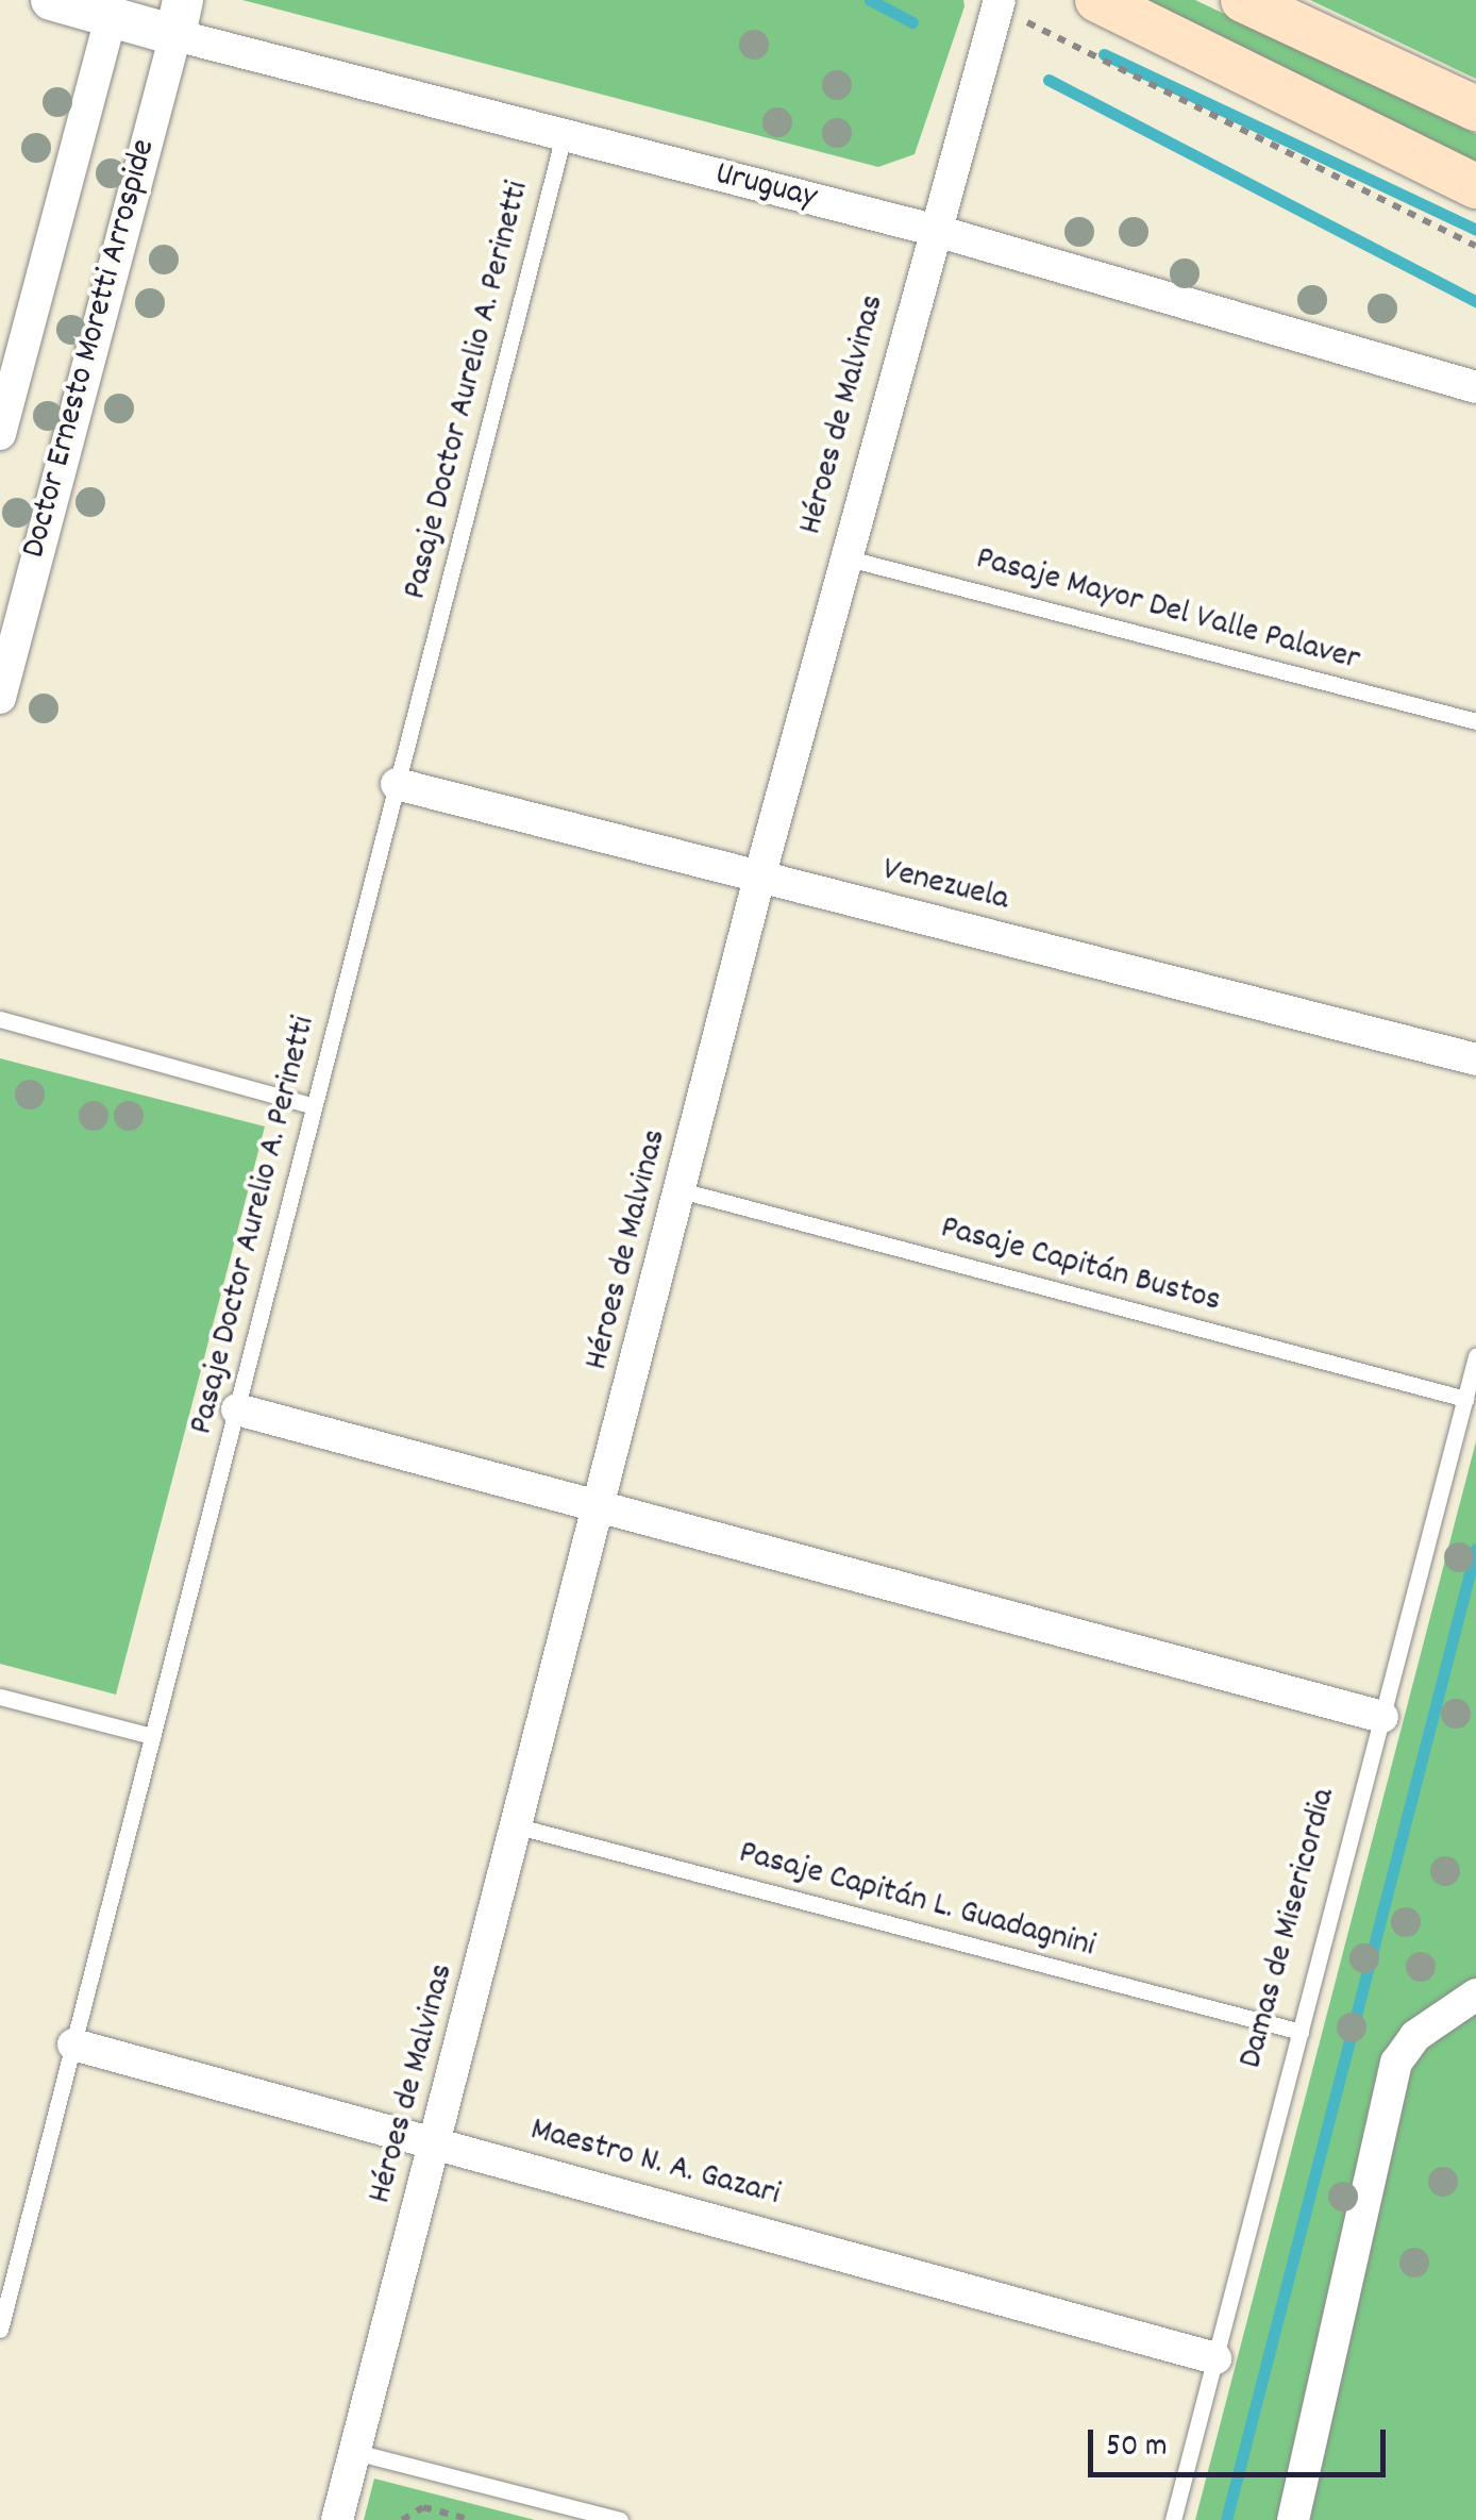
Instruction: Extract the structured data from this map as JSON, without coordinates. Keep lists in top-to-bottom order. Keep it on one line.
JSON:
{"streets":{"street":["Uruguay","Doctor Ernesto Moretti Arrospide","Héroes de Malvinas","Venezuela","Maestro N. A. Gazari"],"lane":["Pasaje Doctor Aurelio A. Perinetti","Pasaje Mayor Del Valle Palaver","Pasaje Capitán Bustos","Pasaje Capitán L. Guadagnini","Damas de Misericordia"]},"crossings":[["Uruguay","Doctor Ernesto Moretti Arrospide"],["Uruguay","Pasaje Doctor Aurelio A. Perinetti"],["Uruguay","Héroes de Malvinas"],["Pasaje Doctor Aurelio A. Perinetti","Venezuela"],["Pasaje Doctor Aurelio A. Perinetti","Maestro N. A. Gazari"],["Héroes de Malvinas","Pasaje Mayor Del Valle Palaver"],["Héroes de Malvinas","Venezuela"],["Héroes de Malvinas","Pasaje Capitán Bustos"],["Héroes de Malvinas","Pasaje Capitán L. Guadagnini"],["Héroes de Malvinas","Maestro N. A. Gazari"],["Pasaje Capitán Bustos","Damas de Misericordia"],["Pasaje Capitán L. Guadagnini","Damas de Misericordia"],["Damas de Misericordia","Maestro N. A. Gazari"]],"scale_bar":"50 m"}
